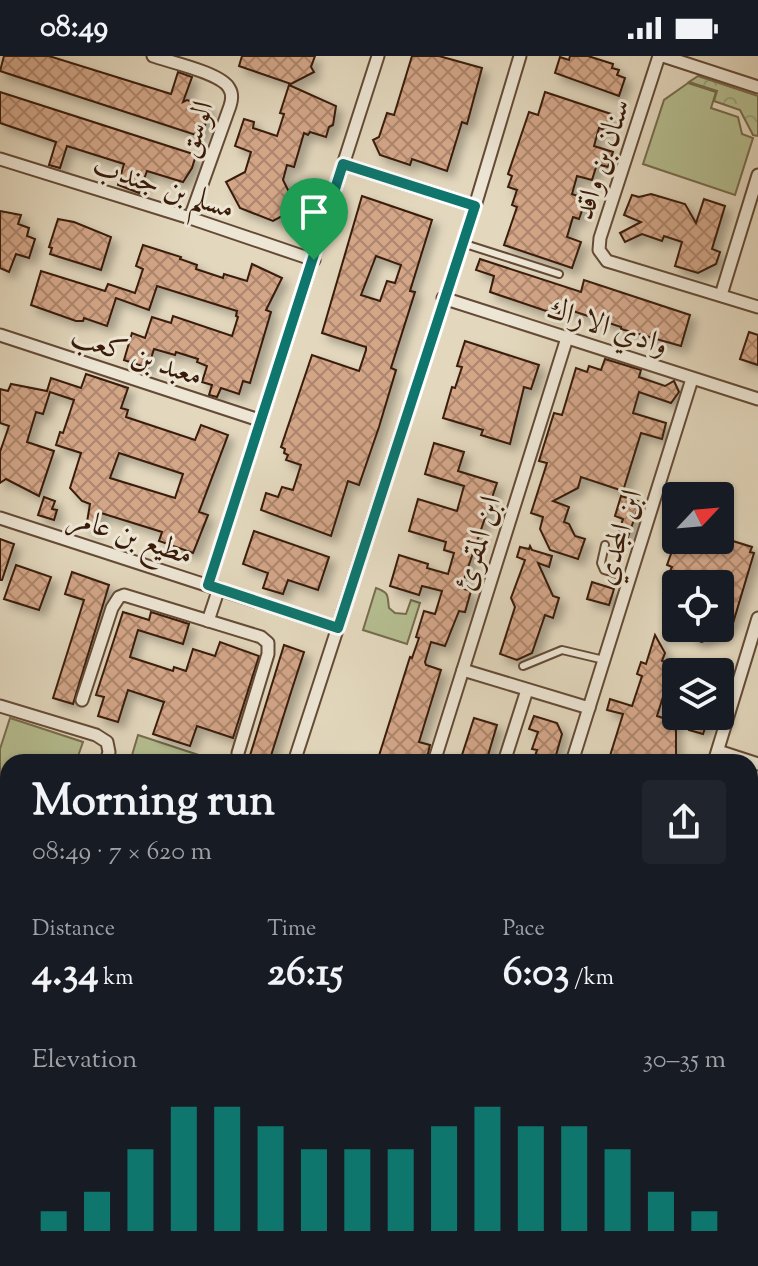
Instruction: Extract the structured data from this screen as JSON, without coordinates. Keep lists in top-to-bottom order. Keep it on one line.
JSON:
{"streets":{"street":["الوسق","سنان بن واقد","مسلم بن جندب","وادي الاراك","معبد بن كعب","مطيع بن عامر","ابن المجدي","ابن المقرئ"]},"crossings":[["الوسق","مسلم بن جندب"],["وادي الاراك","ابن المجدي"],["وادي الاراك","ابن المقرئ"]],"north":"top right","page":{"status":"08:49","heading":["Morning run","08:49 · 7 × 620 m"],"stats":[["Distance","4.34 km"],["Time","26:15"],["Pace","6:03 /km"]],"chart":["Elevation","30–35 m"]}}
